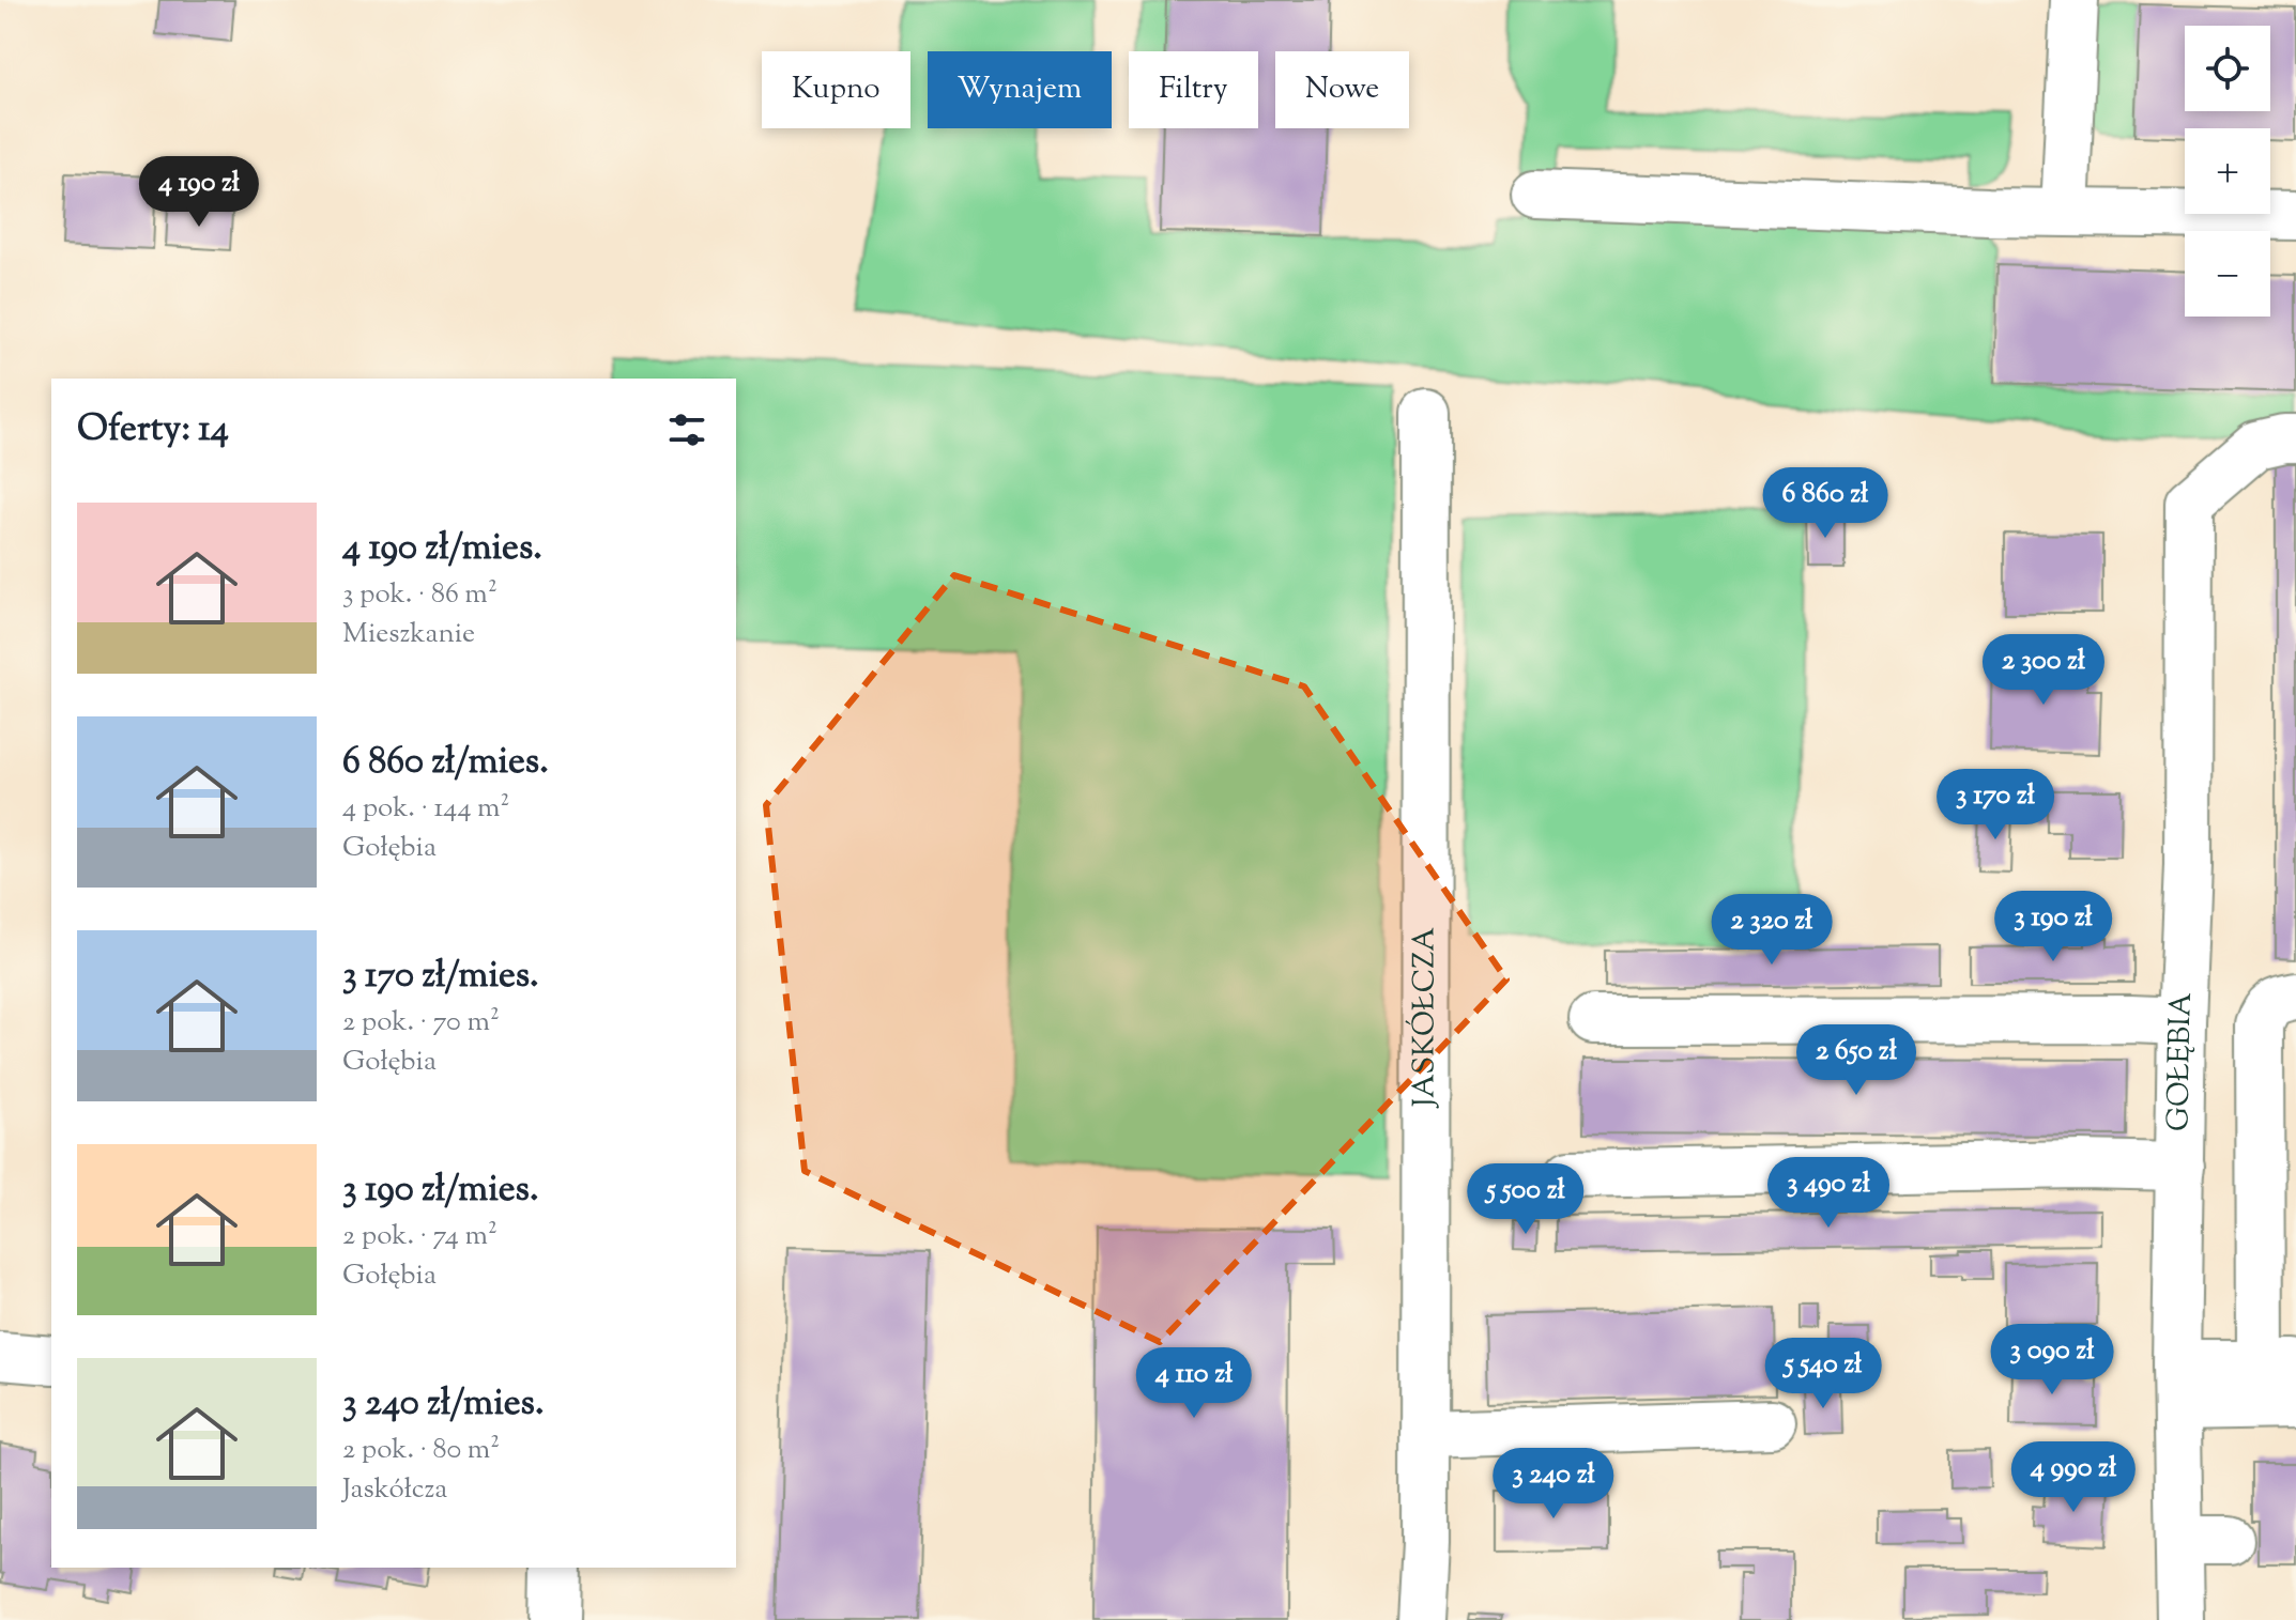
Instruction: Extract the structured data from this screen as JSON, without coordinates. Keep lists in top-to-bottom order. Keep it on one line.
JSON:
{"streets":{"street":["JASKÓŁCZA","GOŁĘBIA"]},"page":{"map_buttons":["+","−"],"chip":["Kupno","Wynajem","Filtry","Nowe"],"price":["4 190 zł","6 860 zł","2 300 zł","3 170 zł","3 190 zł","2 320 zł","2 650 zł","3 490 zł","5 500 zł","3 090 zł","5 540 zł","4 110 zł","4 990 zł","3 240 zł"],"heading":"Oferty: 14","list":[{"name":"4 190 zł/mies.","note":"3 pok. · 86 m² · Mieszkanie"},{"name":"6 860 zł/mies.","note":"4 pok. · 144 m² · Gołębia"},{"name":"3 170 zł/mies.","note":"2 pok. · 70 m² · Gołębia"},{"name":"3 190 zł/mies.","note":"2 pok. · 74 m² · Gołębia"},{"name":"3 240 zł/mies.","note":"2 pok. · 80 m² · Jaskółcza"}]}}
